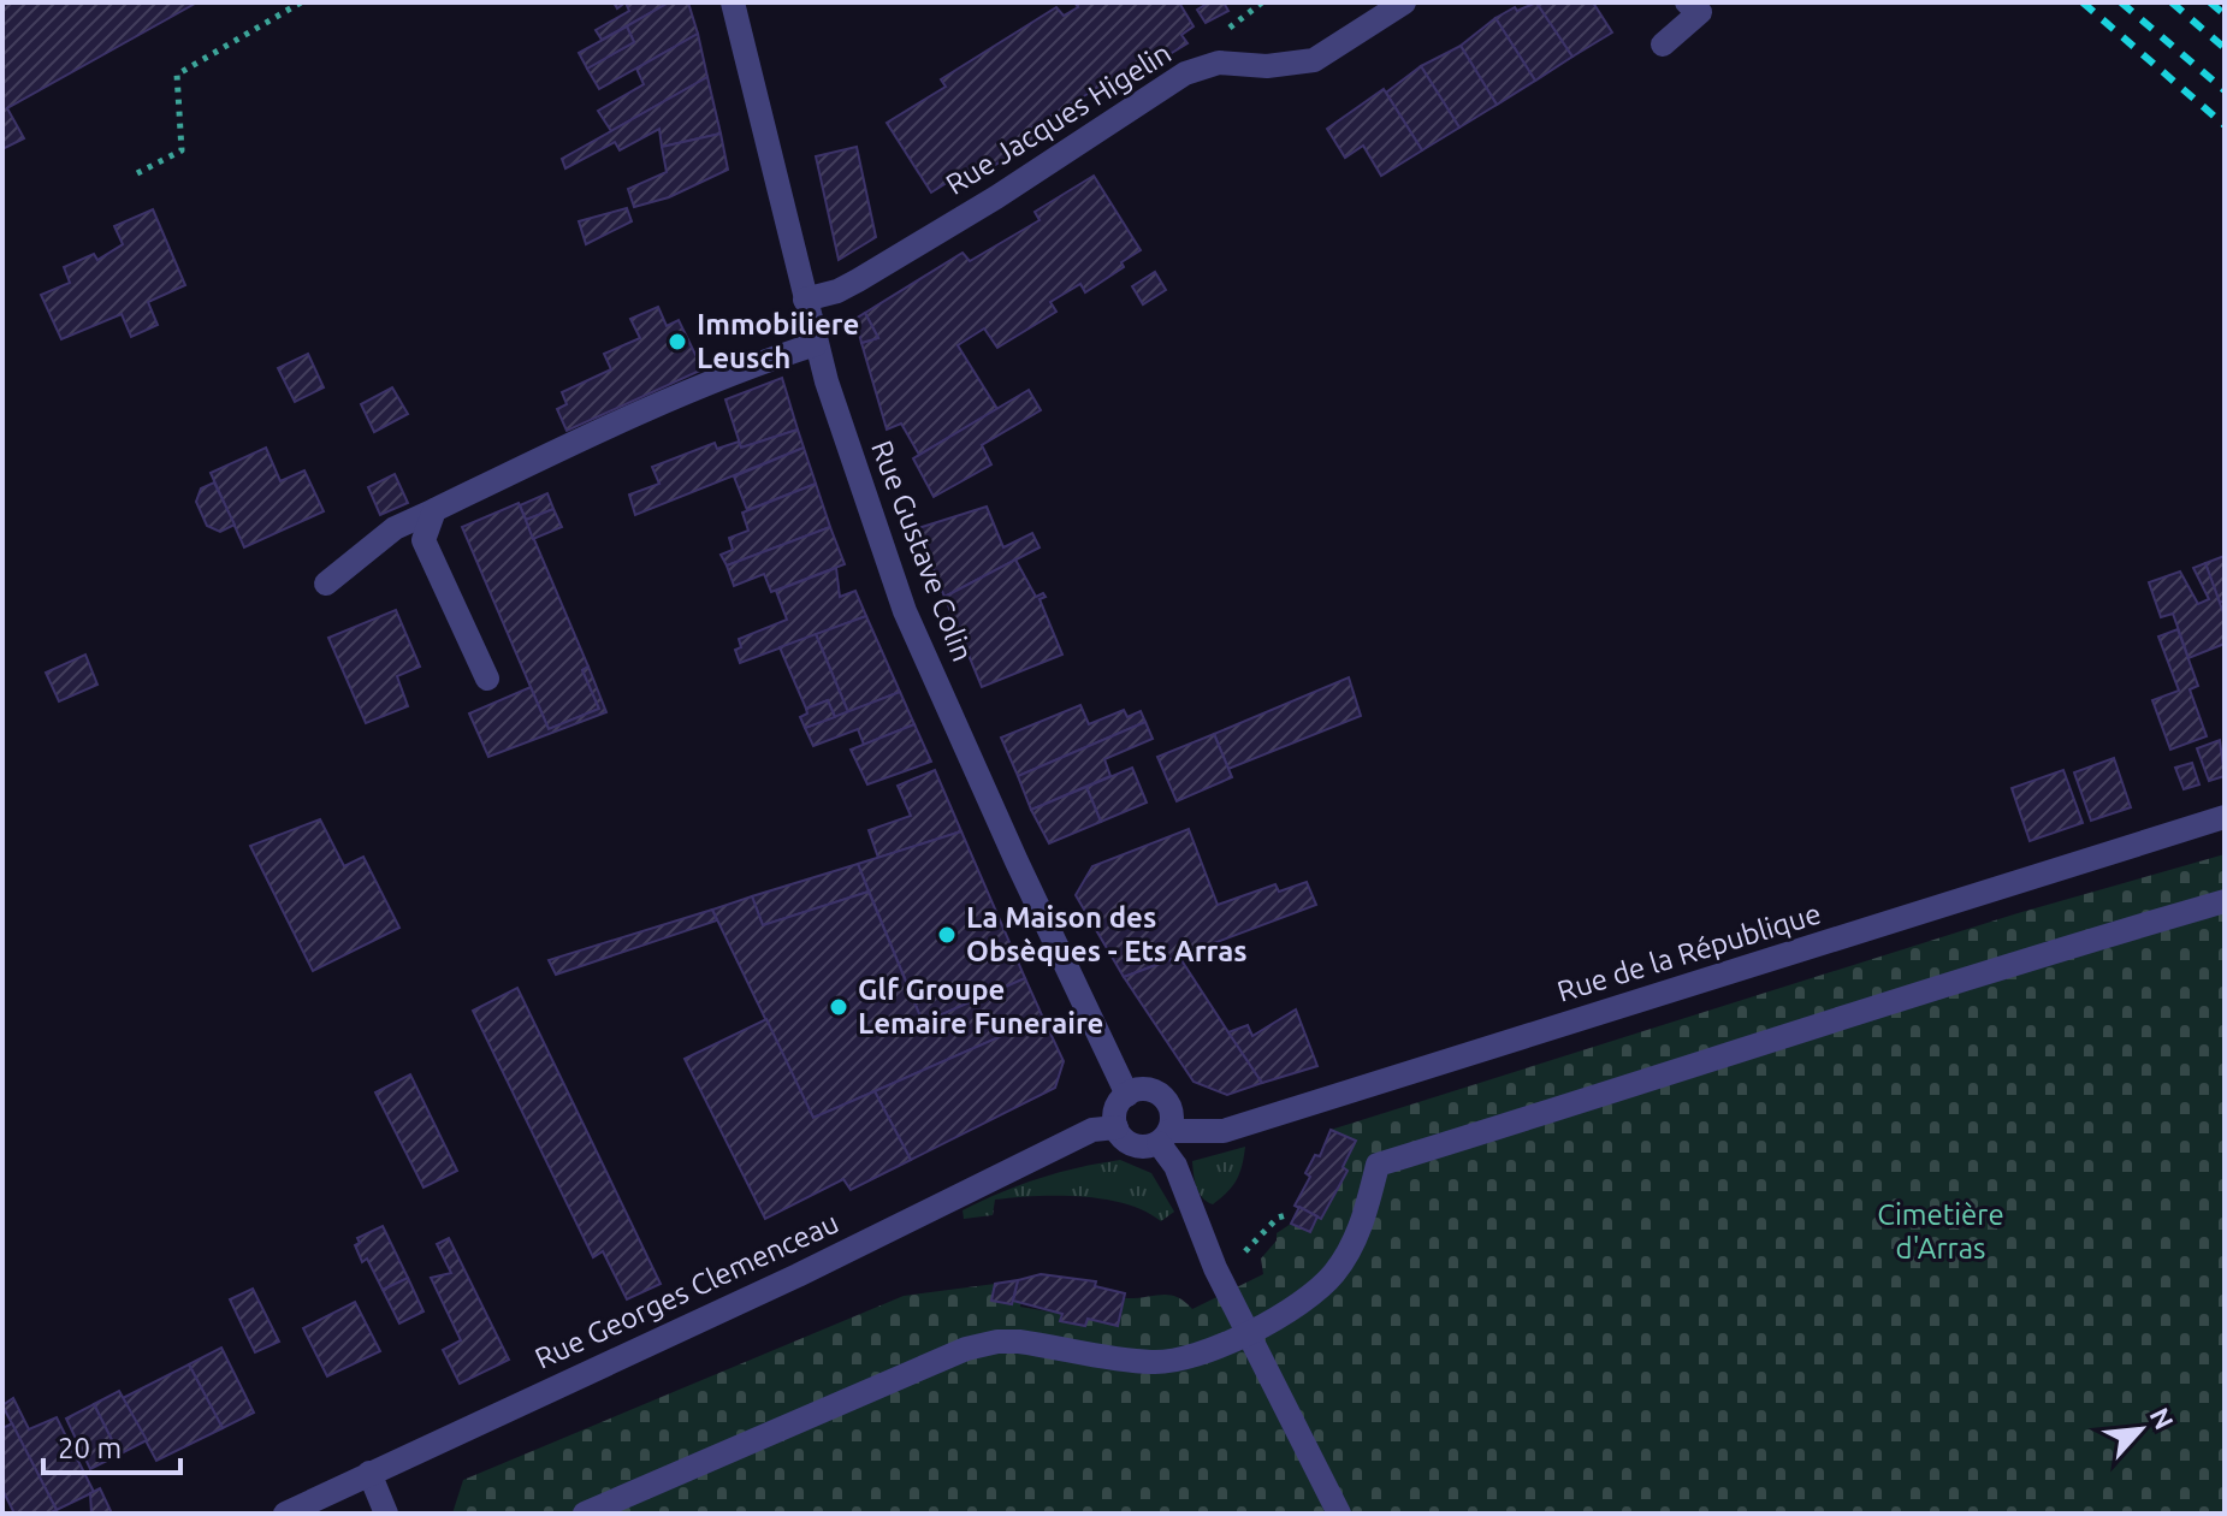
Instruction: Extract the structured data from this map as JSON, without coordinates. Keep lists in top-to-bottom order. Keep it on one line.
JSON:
{"streets":{"street":["Rue Jacques Higelin","Rue Gustave Colin","Rue de la République","Rue Georges Clemenceau"]},"crossings":[["Rue Jacques Higelin","Rue Gustave Colin"],["Rue Gustave Colin","Rue de la République"],["Rue Gustave Colin","Rue Georges Clemenceau"],["Rue de la République","Rue Georges Clemenceau"]],"parks":["Cimetière d'Arras"],"places":["Immobiliere Leusch","La Maison des Obsèques - Ets Arras","Glf Groupe Lemaire Funeraire"],"scale_bar":"20 m","north":"top right"}
